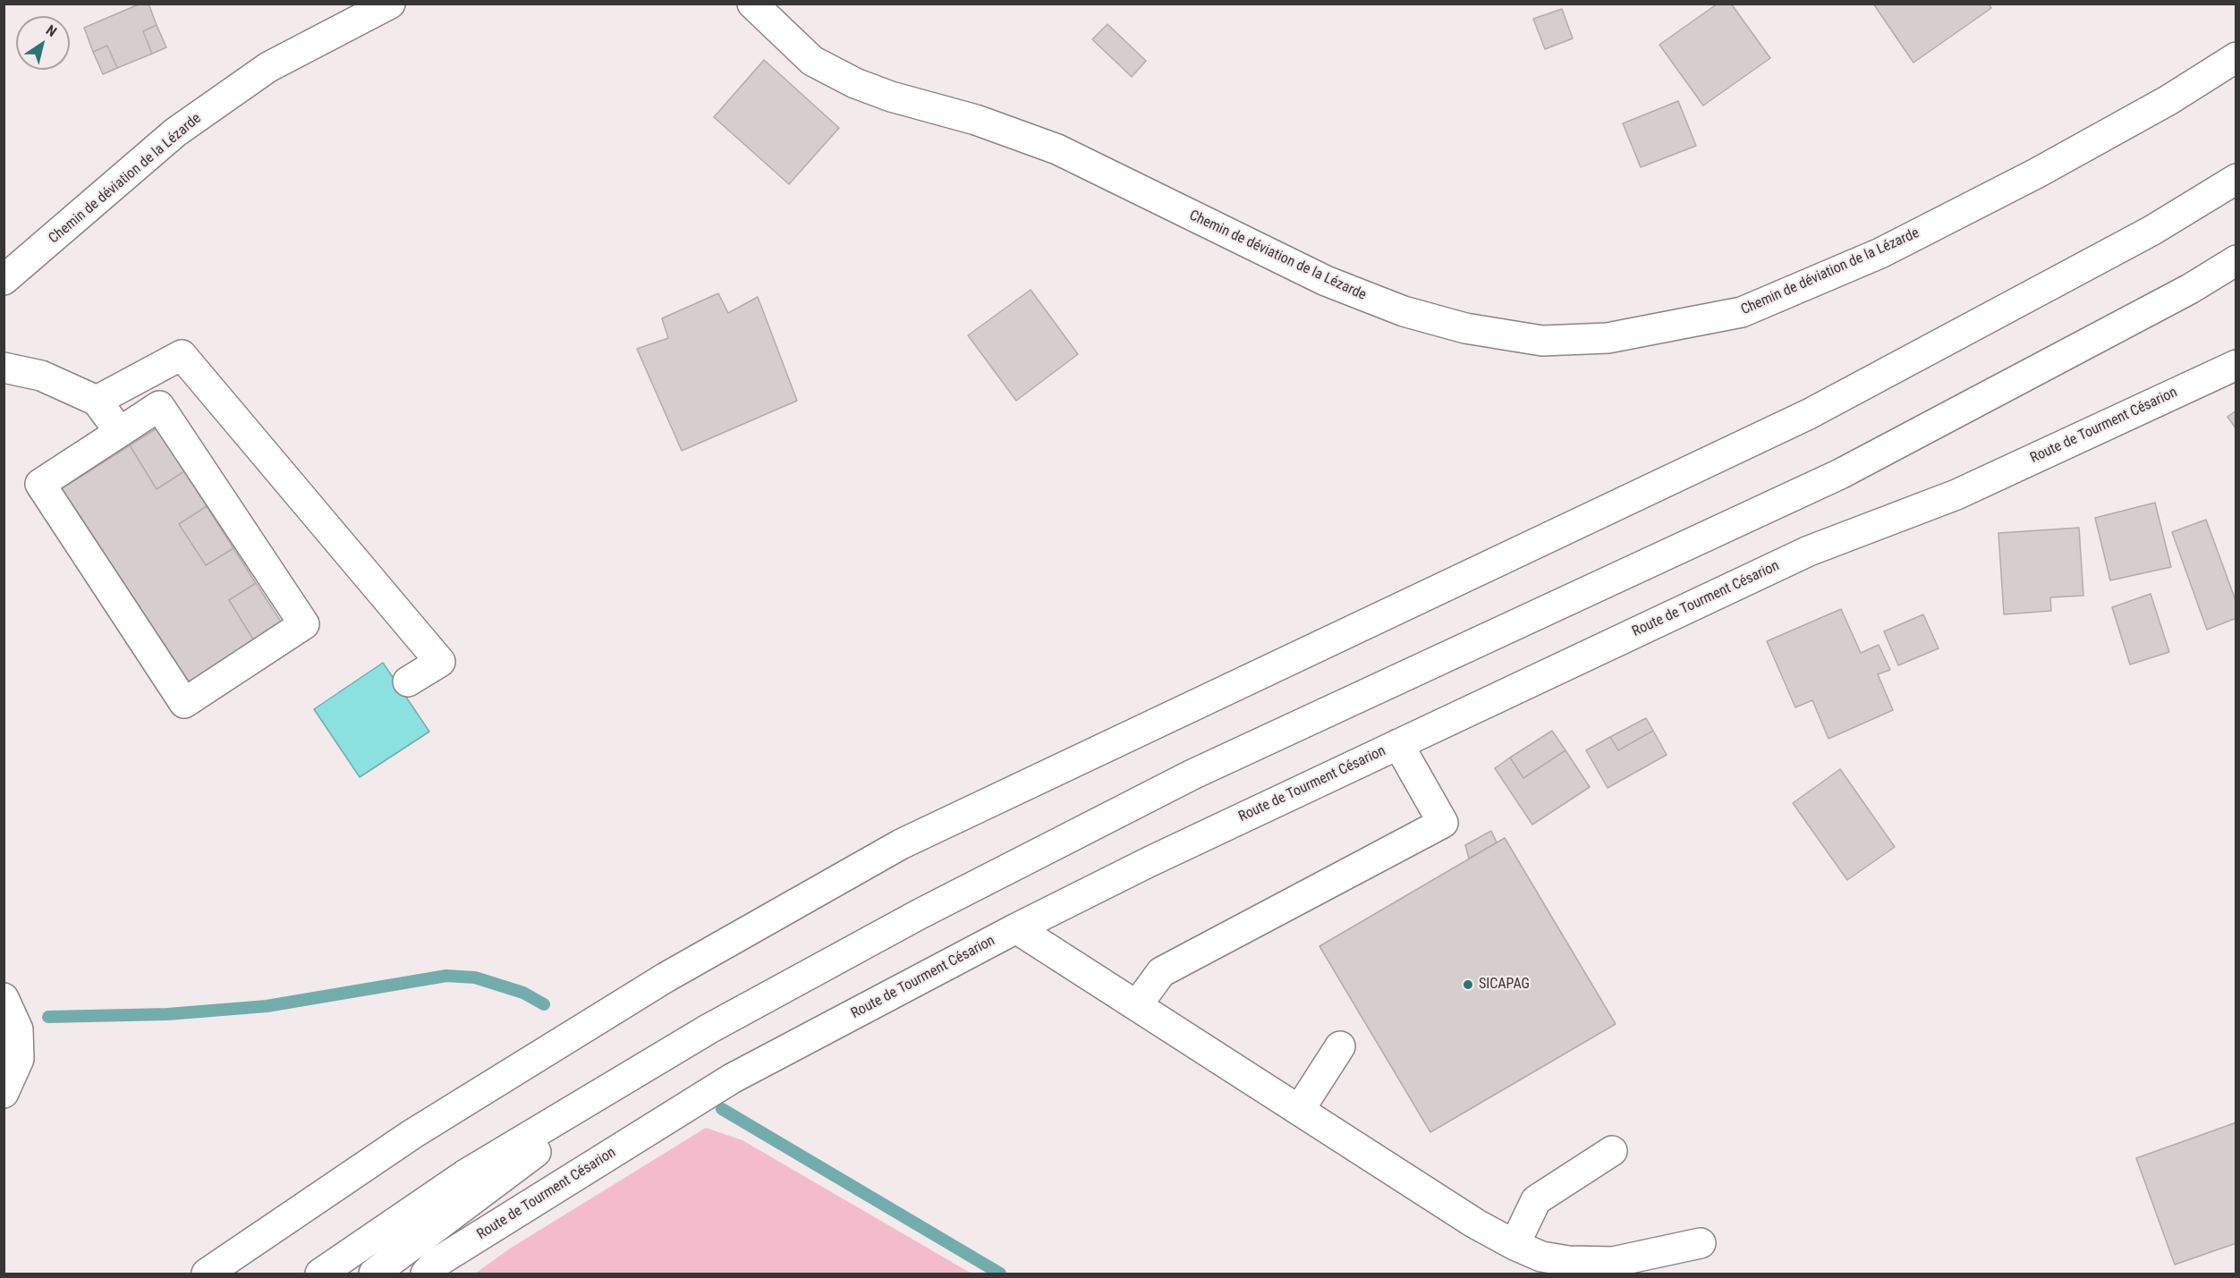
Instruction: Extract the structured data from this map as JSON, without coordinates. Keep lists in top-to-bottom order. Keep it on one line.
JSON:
{"streets":{"main road":["Chemin de déviation de la Lézarde","Route de Tourment Césarion"]},"places":["SICAPAG"],"north":"top right"}
